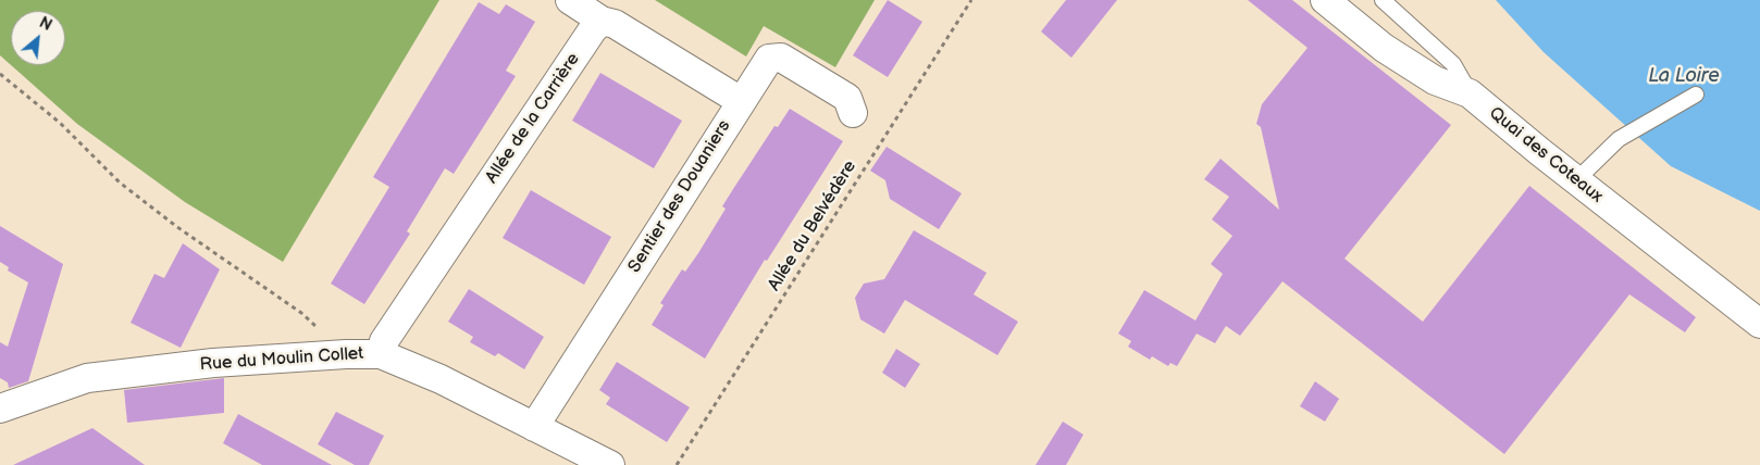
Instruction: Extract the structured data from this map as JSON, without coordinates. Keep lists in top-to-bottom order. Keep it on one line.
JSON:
{"streets":{"street":["Allée de la Carrière","Quai des Coteaux","Sentier des Douaniers","Rue du Moulin Collet"],"path":["Allée du Belvédère"]},"crossings":[["Allée de la Carrière","Rue du Moulin Collet"],["Sentier des Douaniers","Rue du Moulin Collet"]],"water":["La Loire"],"north":"top right"}
